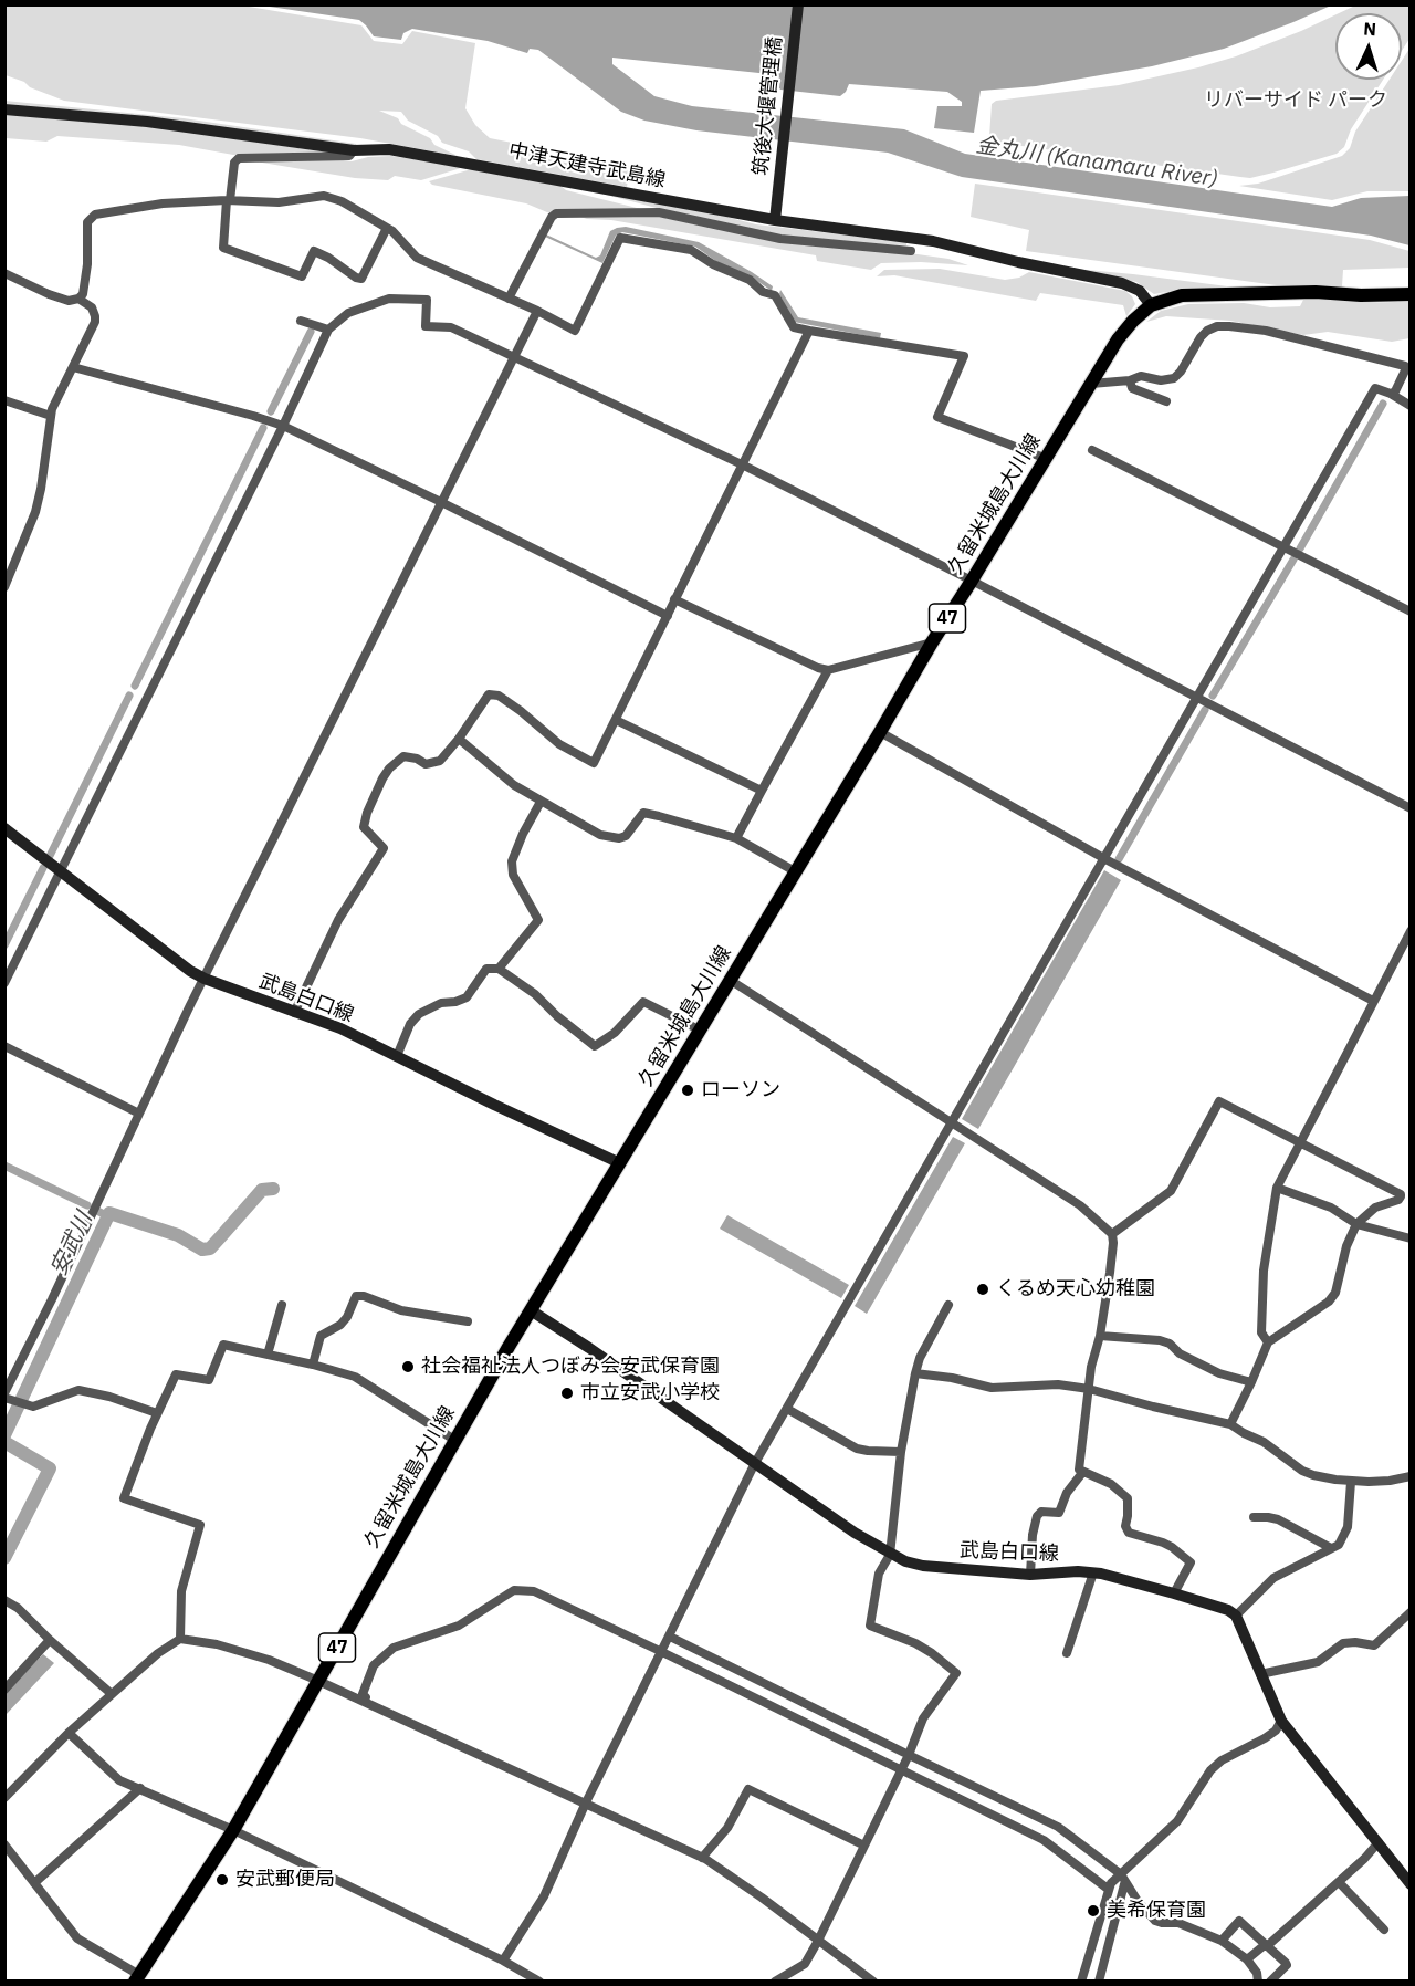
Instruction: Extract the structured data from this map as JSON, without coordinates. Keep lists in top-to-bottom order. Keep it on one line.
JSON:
{"streets":{"main road":["筑後大堰管理橋","中津天建寺武島線","久留米城島大川線","47","武島白口線"]},"crossings":[["筑後大堰管理橋","中津天建寺武島線"],["中津天建寺武島線","久留米城島大川線"],["久留米城島大川線","武島白口線"]],"water":["金丸川 (Kanamaru River)","安武川"],"parks":["リバーサイド パーク"],"places":["ローソン","くるめ天心幼稚園","社会福祉法人つぼみ会安武保育園","市立安武小学校","安武郵便局","美希保育園"],"north":"top"}
